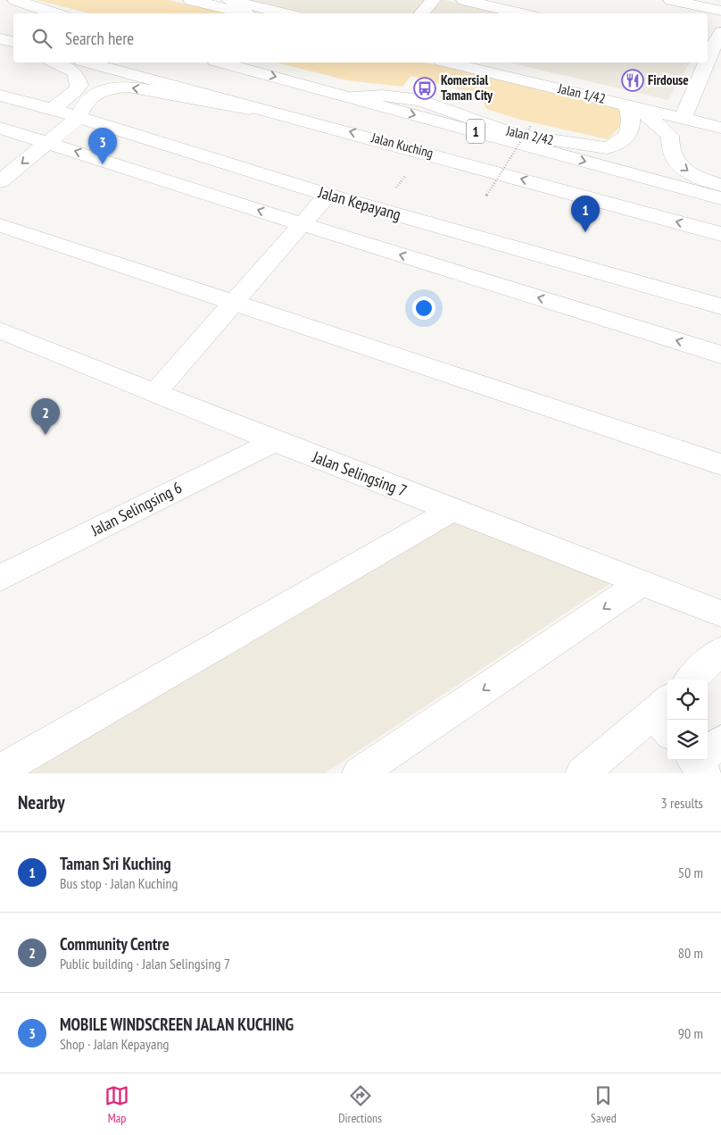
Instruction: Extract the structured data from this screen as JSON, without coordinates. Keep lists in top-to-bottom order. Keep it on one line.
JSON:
{"streets":{"main road":["Jalan 1/42","1","Jalan 2/42","Jalan Kuching","Jalan Kepayang","Jalan Selingsing 7","Jalan Selingsing 6"]},"crossings":[["Jalan 1/42","Jalan 2/42"],["1","Jalan 2/42"],["Jalan Selingsing 7","Jalan Selingsing 6"]],"places":{"restaurant":["Firdouse"],"bus stop":["Komersial Taman City"]},"page":{"search":"Search here","pins":["3","1","2"],"heading":["Nearby","3 results"],"list":[{"mark":"1","name":"Taman Sri Kuching","note":"Bus stop · Jalan Kuching","value":"50 m"},{"mark":"2","name":"Community Centre","note":"Public building · Jalan Selingsing 7","value":"80 m"},{"mark":"3","name":"MOBILE WINDSCREEN JALAN KUCHING","note":"Shop · Jalan Kepayang","value":"90 m"}],"nav":["Map","Directions","Saved"]}}
